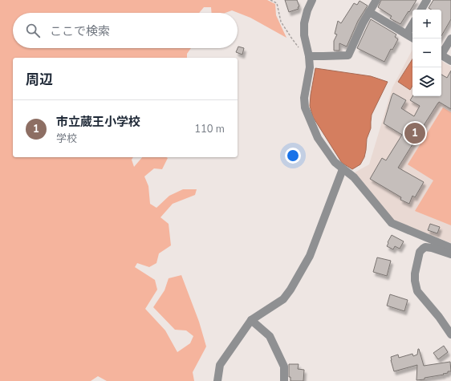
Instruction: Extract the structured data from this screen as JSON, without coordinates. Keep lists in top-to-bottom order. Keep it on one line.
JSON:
{"page":{"map_buttons":["+","−"],"search":"ここで検索","heading":"周辺","list":[{"mark":"1","name":"市立蔵王小学校","note":"学校","value":"110 m"}],"pins":"1"}}
